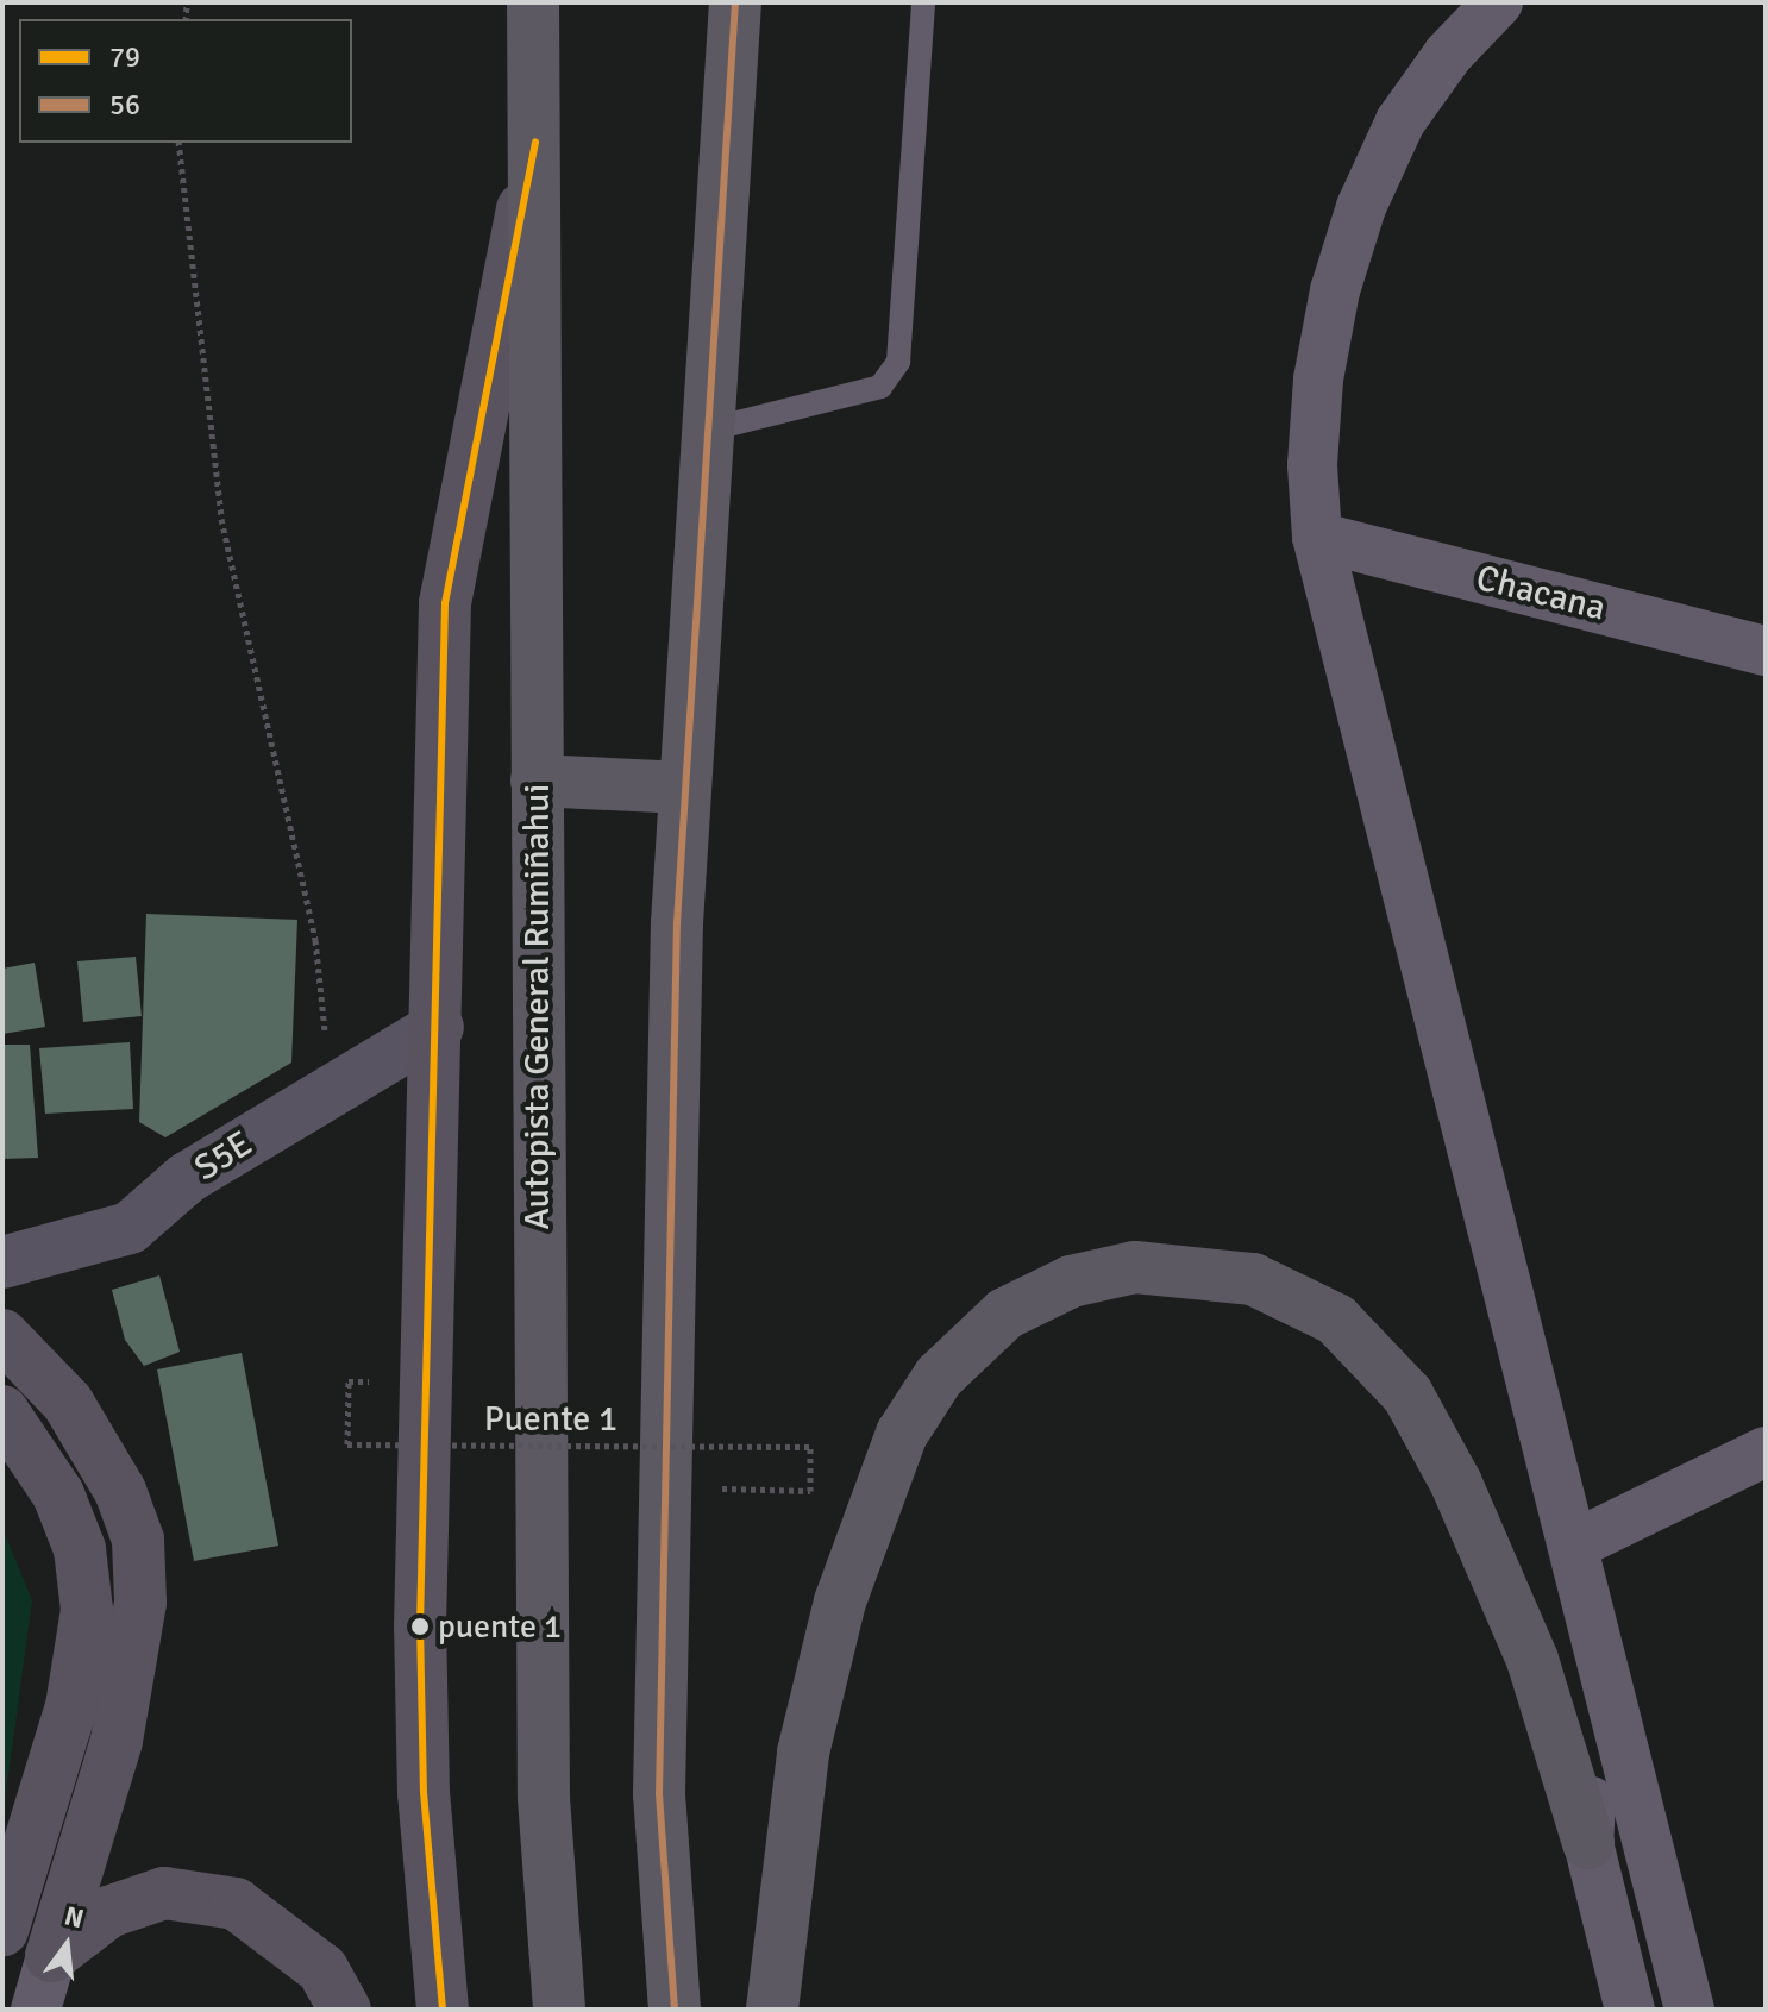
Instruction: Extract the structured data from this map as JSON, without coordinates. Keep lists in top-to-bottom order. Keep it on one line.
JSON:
{"streets":{"highway":["Autopista General Rumiñahui"],"street":["Chacana","S5E"],"path":["Puente 1"]},"places":["puente 1"],"lines":["transit line 56","transit line 79"],"legend":["79","56"],"north":"top"}
